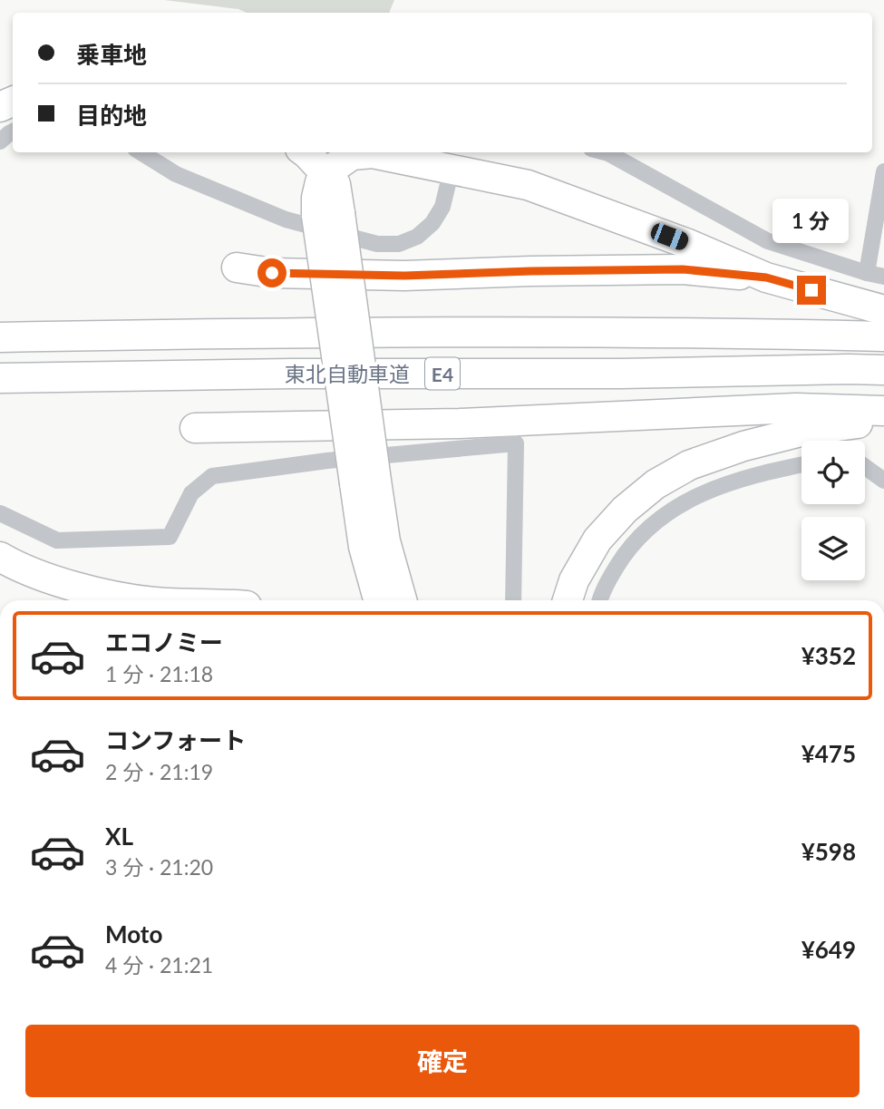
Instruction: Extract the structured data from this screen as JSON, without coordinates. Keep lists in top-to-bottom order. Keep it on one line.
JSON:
{"streets":{"highway":["東北自動車道","E4"]},"page":{"banner":["乗車地","目的地"],"bubble":"1 分","list":[{"name":"エコノミー","note":"1 分 · 21:18","value":"¥352"},{"name":"コンフォート","note":"2 分 · 21:19","value":"¥475"},{"name":"XL","note":"3 分 · 21:20","value":"¥598"},{"name":"Moto","note":"4 分 · 21:21","value":"¥649"}],"buttons":"確定"}}
